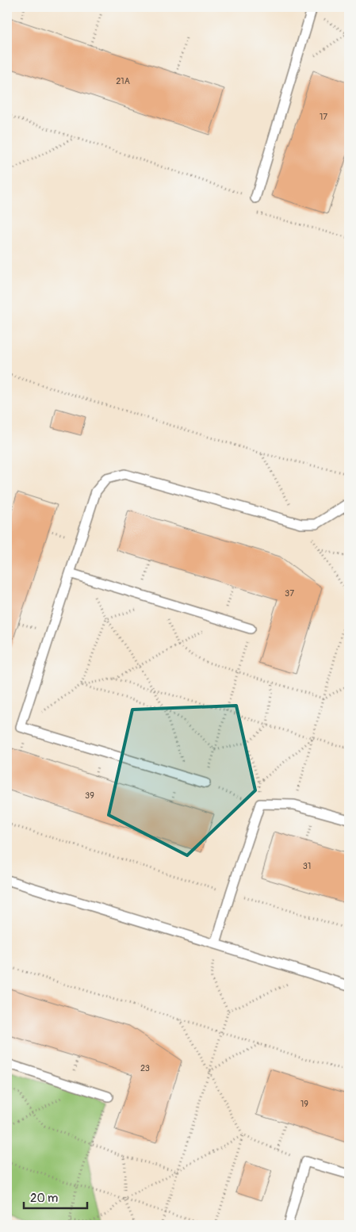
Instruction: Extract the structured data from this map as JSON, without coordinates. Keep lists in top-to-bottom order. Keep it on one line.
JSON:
{"house_numbers":["21А","17","37","39","31","23","19"],"scale_bar":"20 m"}
